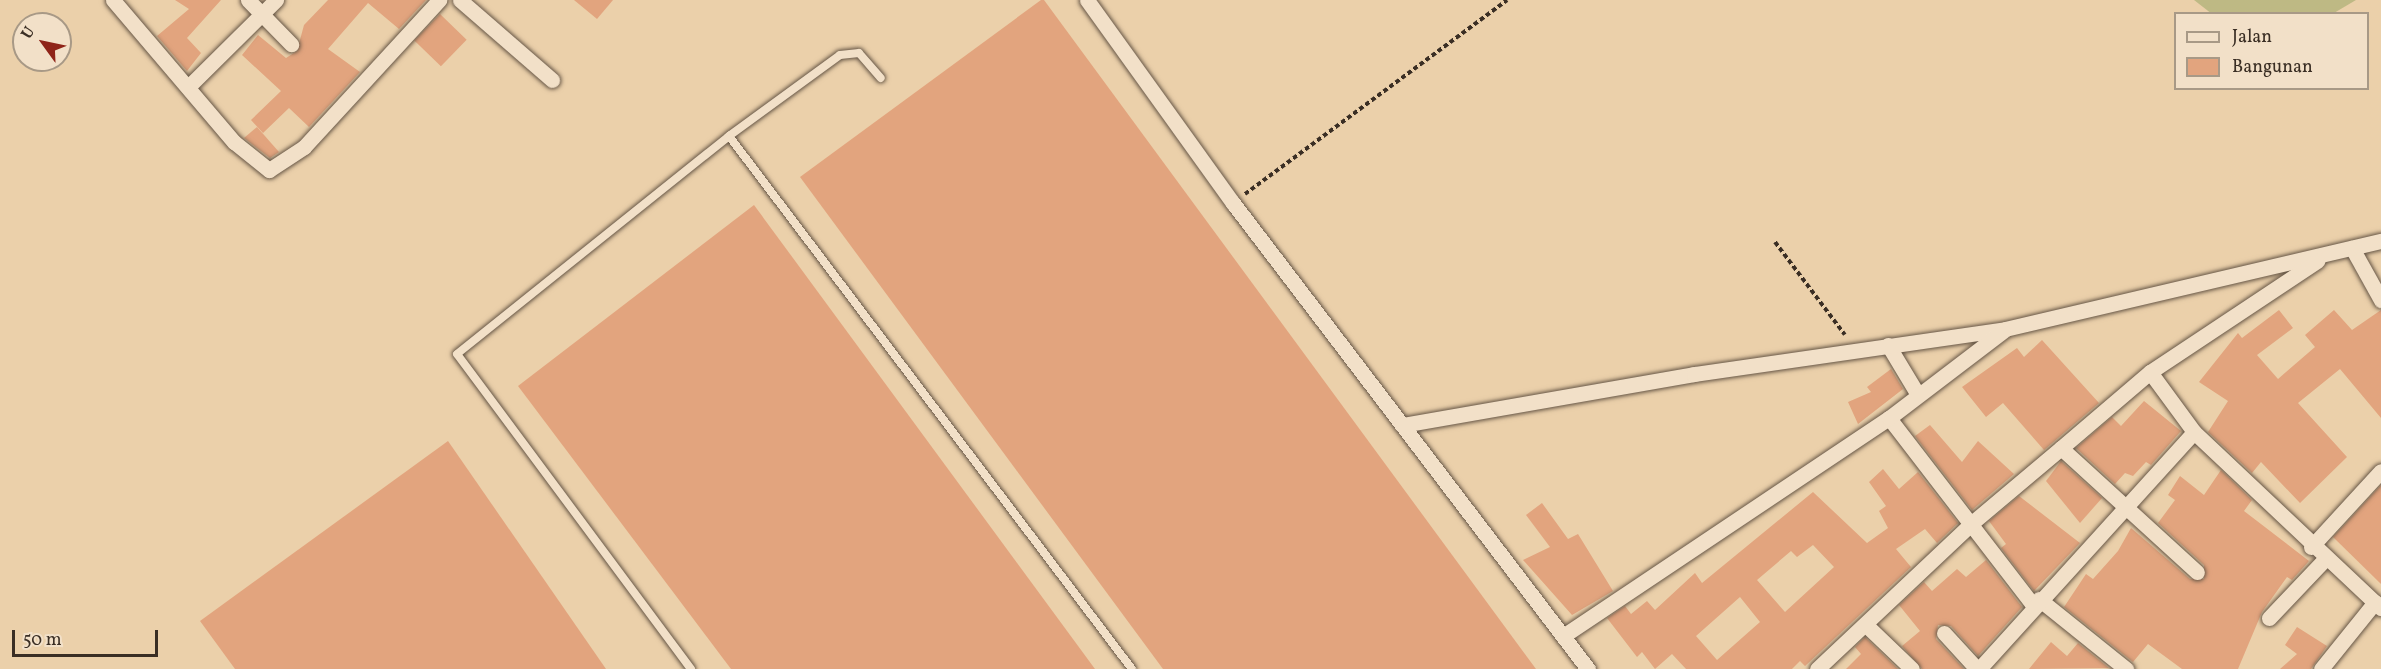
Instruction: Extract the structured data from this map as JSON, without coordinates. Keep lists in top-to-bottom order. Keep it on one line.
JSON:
{"legend":["Jalan","Bangunan"],"scale_bar":"50 m","north":"top left"}
